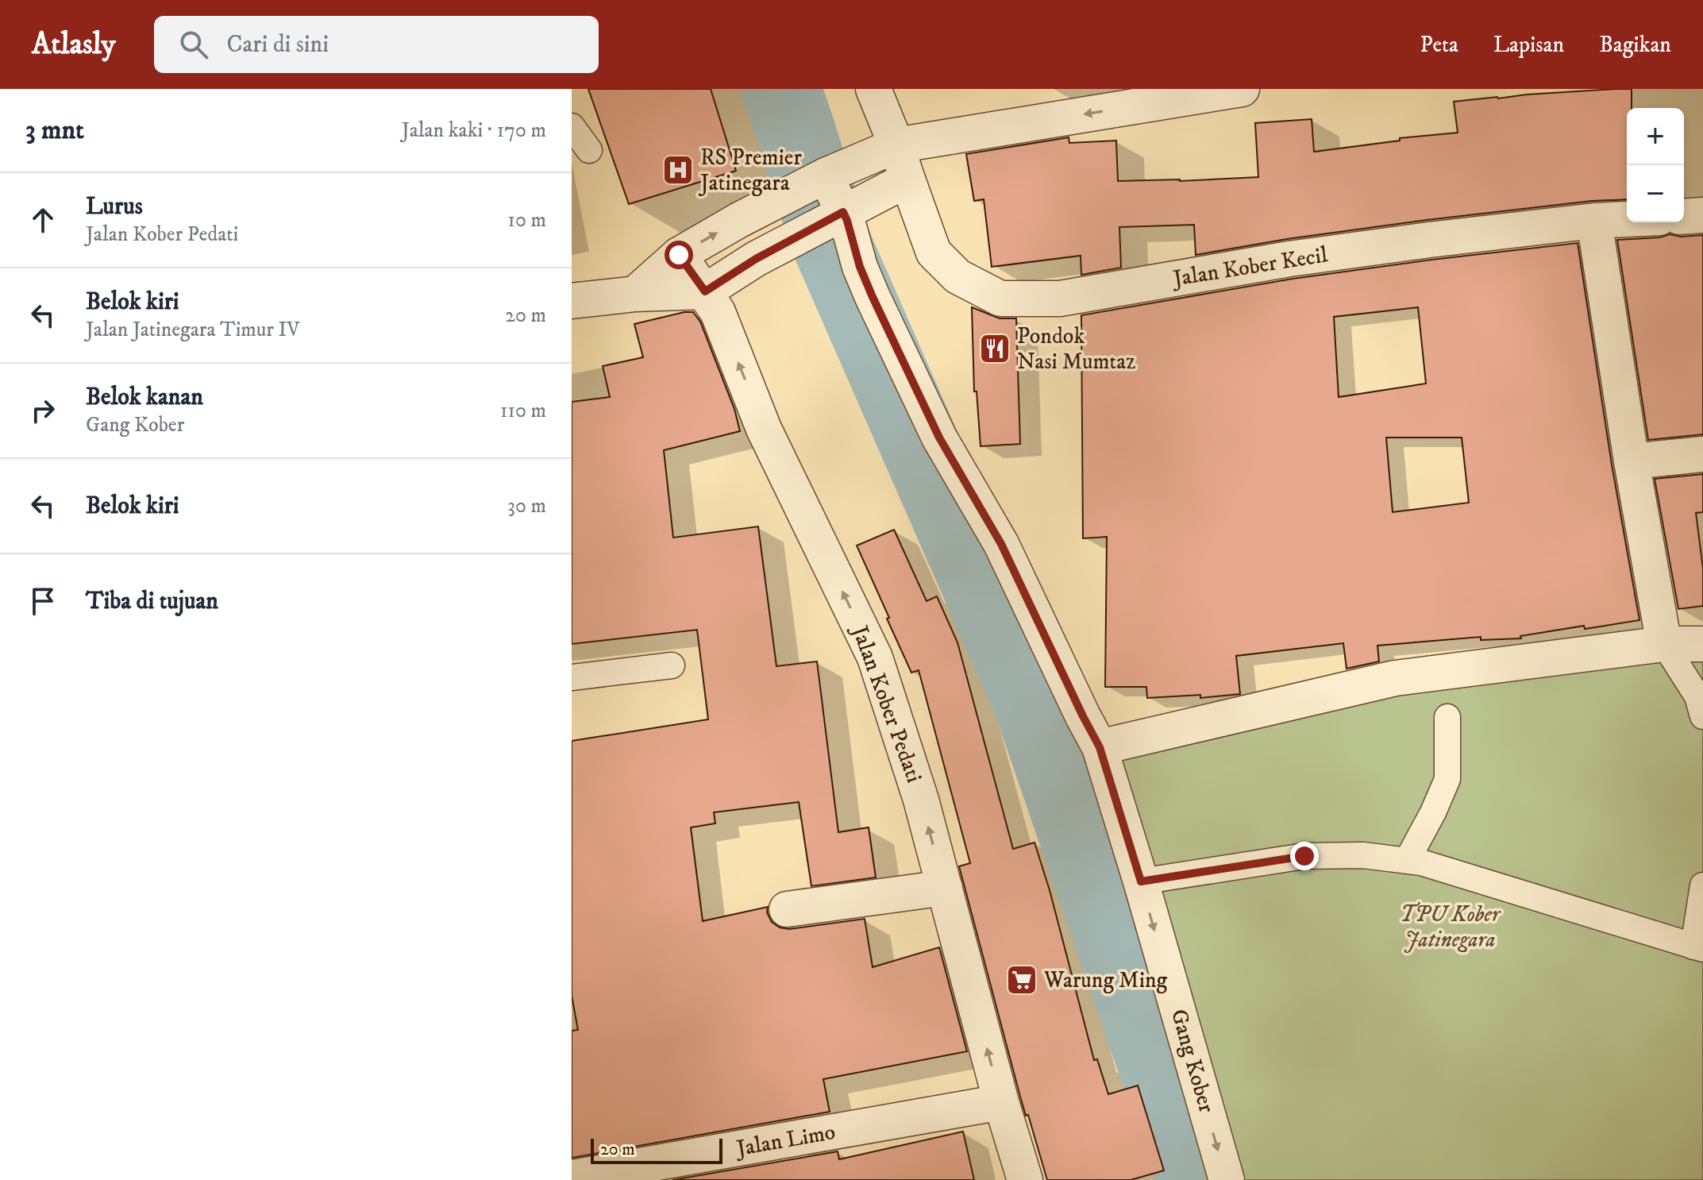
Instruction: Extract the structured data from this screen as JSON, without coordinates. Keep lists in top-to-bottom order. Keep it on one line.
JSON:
{"streets":{"street":["Jalan Kober Kecil","Jalan Kober Pedati","Gang Kober","Jalan Limo"]},"crossings":[["Jalan Kober Pedati","Jalan Limo"]],"one_way":["Jalan Kober Pedati"],"parks":["TPU Kober Jatinegara"],"places":{"hospital":["RS Premier Jatinegara"],"restaurant":["Pondok Nasi Mumtaz"],"supermarket":["Warung Ming"]},"scale_bar":"20 m","page":{"header":"Atlasly","search":"Cari di sini","nav":["Peta","Lapisan","Bagikan"],"heading":["3 mnt","Jalan kaki · 170 m"],"map_buttons":["+","−"],"list":[["Lurus","Jalan Kober Pedati","10 m"],["Belok kiri","Jalan Jatinegara Timur IV","20 m"],["Belok kanan","Gang Kober","110 m"],["Belok kiri","30 m"],"Tiba di tujuan"],"scale":"20 m"}}
